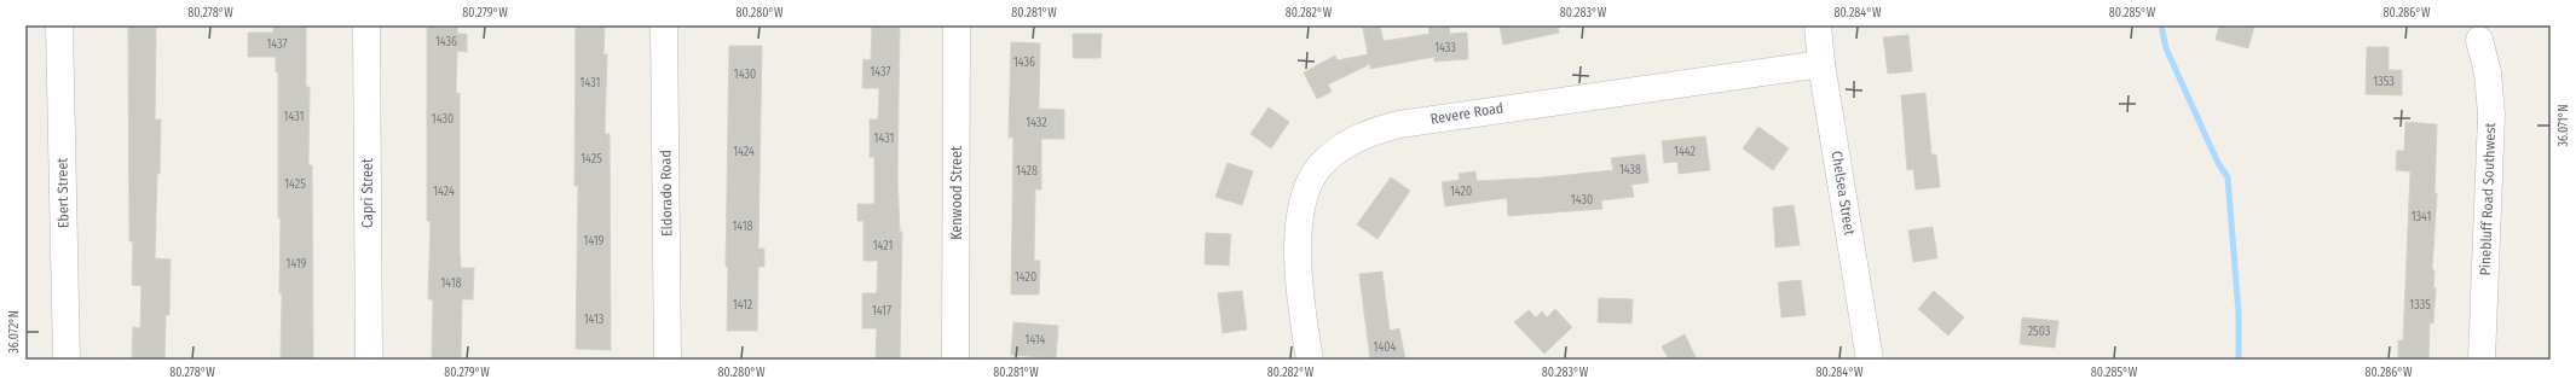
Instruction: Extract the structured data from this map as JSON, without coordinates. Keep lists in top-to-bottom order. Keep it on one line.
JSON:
{"streets":{"street":["Revere Road","Ebert Street","Capri Street","Eldorado Road","Kenwood Street","Chelsea Street","Pinebluff Road Southwest"]},"crossings":[["Revere Road","Chelsea Street"]],"house_numbers":["1436","1437","1433","1436","1437","1430","1353","1431","1431","1430","1432","1431","1424","1442","1425","1438","1428","1425","1424","1420","1430","1341","1418","1419","1421","1419","1420","1418","1412","1335","1417","1413","2503","1414","1404"],"coordinates":["80.278°W","80.279°W","80.280°W","80.281°W","80.282°W","80.283°W","80.284°W","80.285°W","80.286°W","36.071°N","36.072°N"]}
